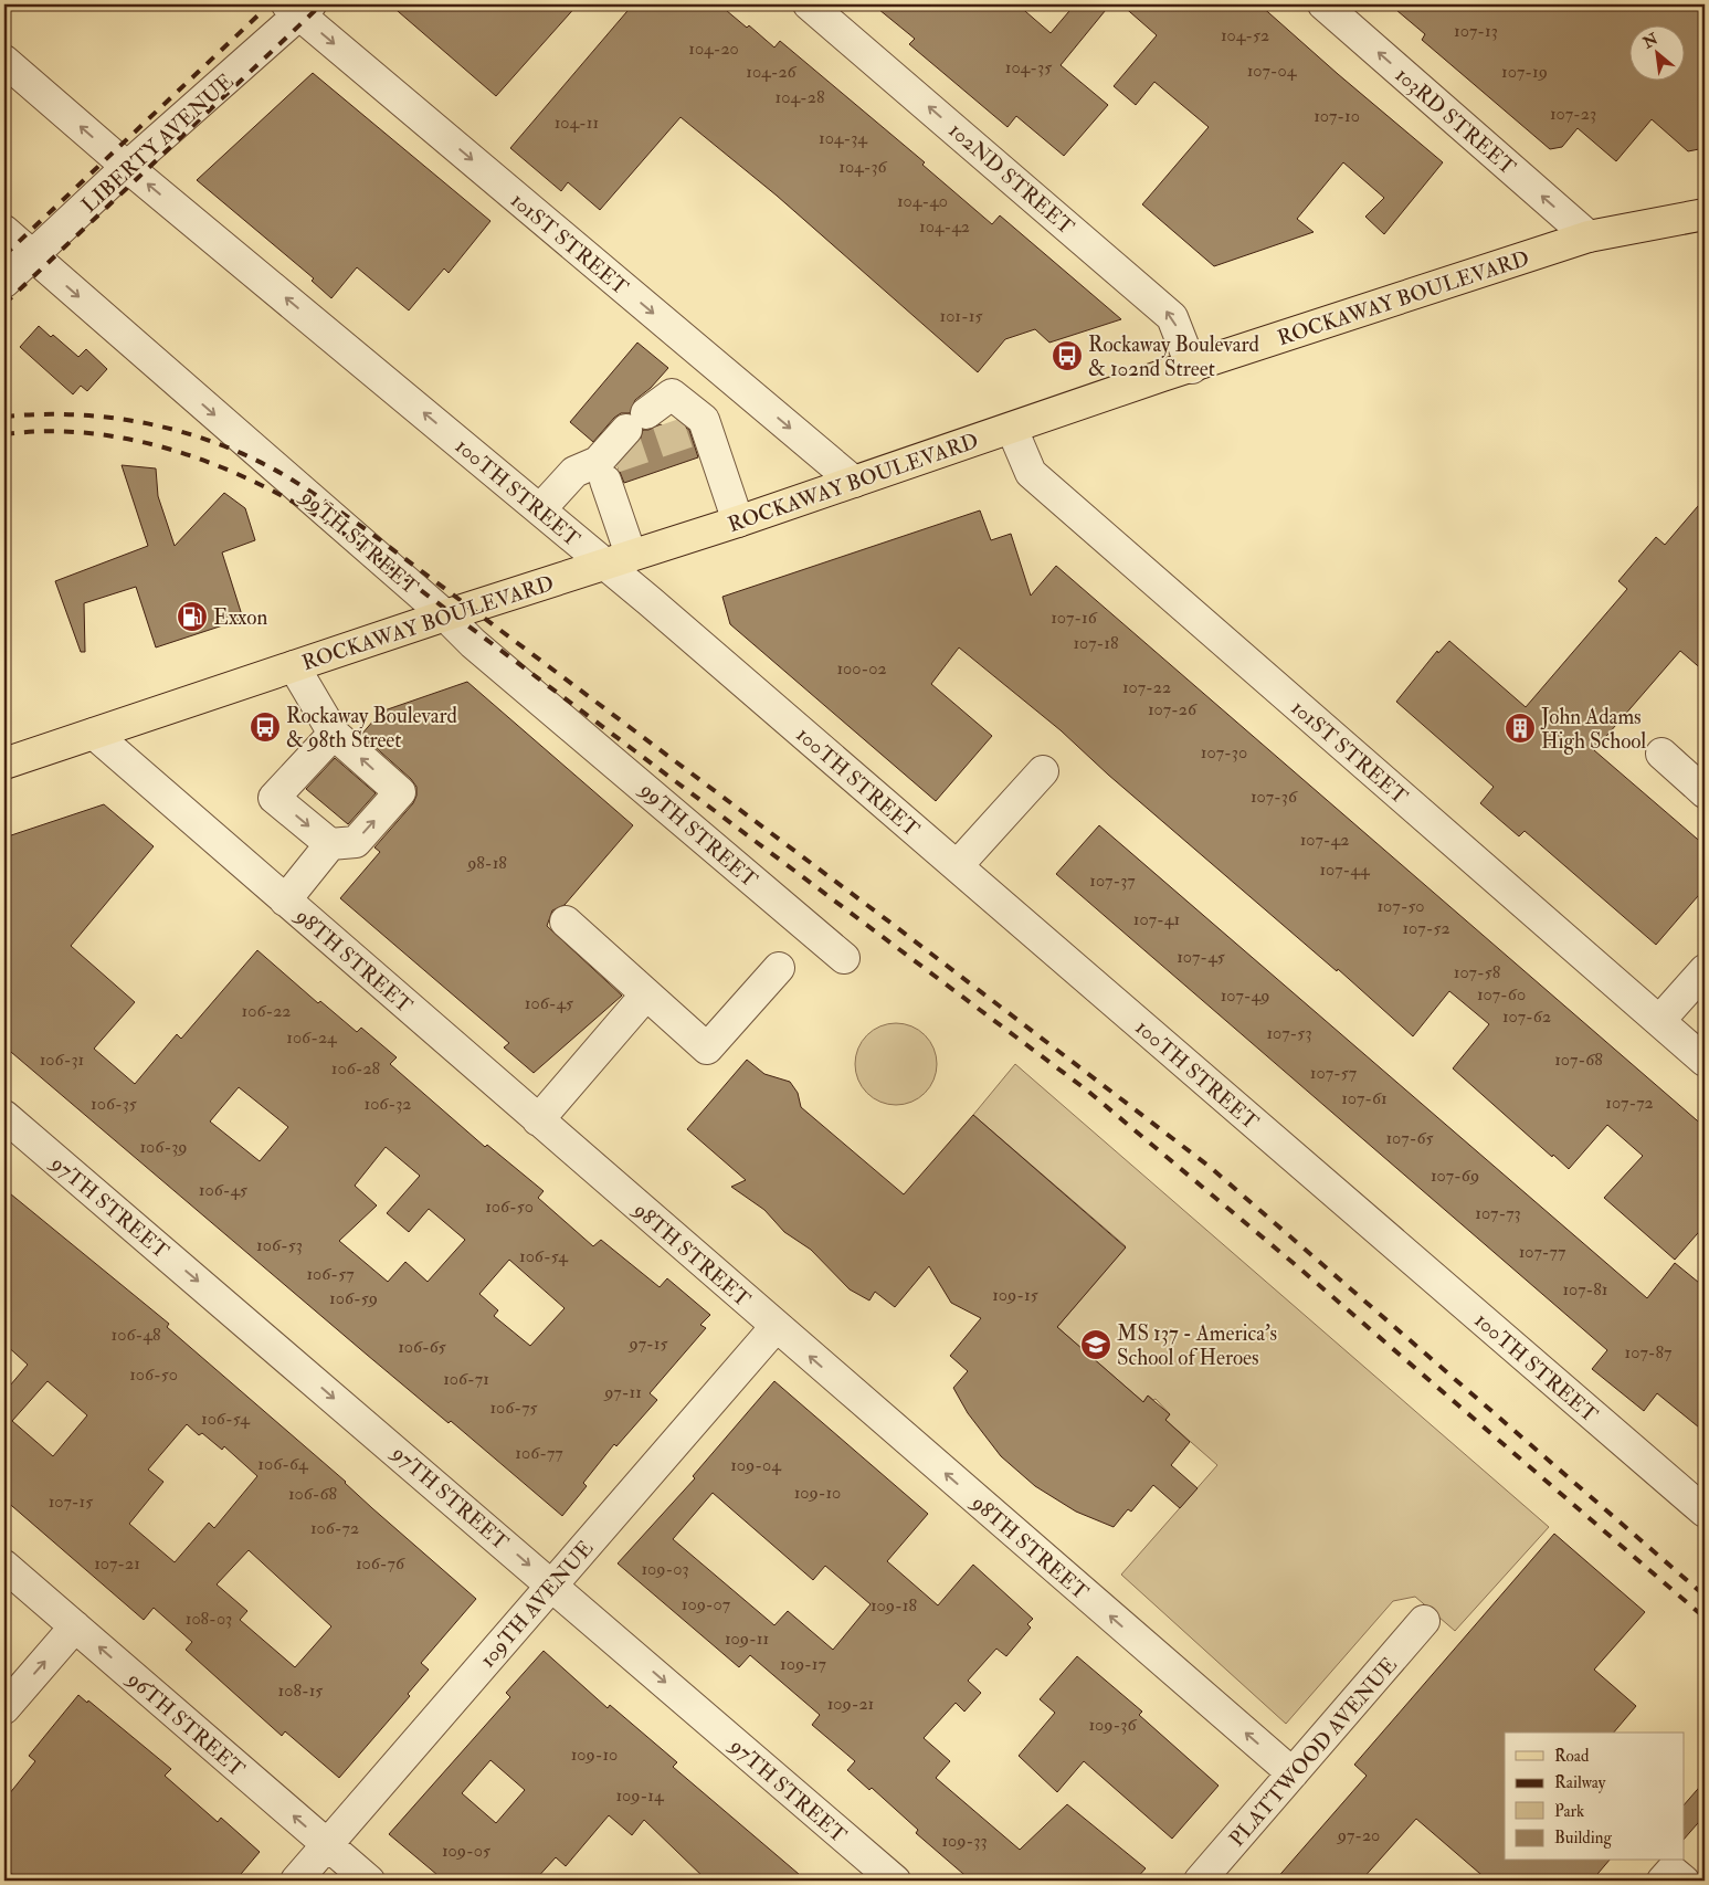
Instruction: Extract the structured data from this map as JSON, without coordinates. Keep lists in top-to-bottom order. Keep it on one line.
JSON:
{"streets":{"main road":["ROCKAWAY BOULEVARD"],"street":["103RD STREET","LIBERTY AVENUE","102ND STREET","101ST STREET","100TH STREET","99TH STREET","98TH STREET","97TH STREET","109TH AVENUE","96TH STREET","PLATTWOOD AVENUE"]},"crossings":[["103RD STREET","ROCKAWAY BOULEVARD"],["LIBERTY AVENUE","101ST STREET"],["LIBERTY AVENUE","100TH STREET"],["LIBERTY AVENUE","99TH STREET"],["102ND STREET","ROCKAWAY BOULEVARD"],["101ST STREET","ROCKAWAY BOULEVARD"],["ROCKAWAY BOULEVARD","100TH STREET"],["ROCKAWAY BOULEVARD","99TH STREET"],["ROCKAWAY BOULEVARD","98TH STREET"],["98TH STREET","109TH AVENUE"],["98TH STREET","PLATTWOOD AVENUE"],["97TH STREET","109TH AVENUE"],["109TH AVENUE","96TH STREET"]],"one_way":["103RD STREET","102ND STREET","101ST STREET","99TH STREET","98TH STREET","97TH STREET","96TH STREET"],"places":{"bus stop":["Rockaway Boulevard & 102nd Street","Rockaway Boulevard & 98th Street"],"fuel station":["Exxon"],"building":["John Adams High School"],"school or university":["MS 137 - America's School of Heroes"]},"house_numbers":["107-13","104-52","104-20","104-35","107-04","104-26","107-19","104-28","107-23","107-10","104-11","104-34","104-36","104-40","104-42","101-15","107-16","107-18","100-02","107-22","107-26","107-30","107-36","107-42","98-18","107-44","107-37","107-50","107-41","107-52","107-45","107-58","107-60","107-49","106-45","106-22","107-62","107-53","106-24","106-31","107-68","106-28","107-57","107-61","107-72","106-35","106-32","107-65","106-39","107-69","106-45","106-50","107-73","106-53","107-77","106-54","106-57","107-81","109-15","106-59","106-48","97-15","106-65","107-87","106-50","106-71","97-11","106-75","106-54","106-77","106-64","109-04","109-10","106-68","107-15","106-72","107-21","106-76","109-03","109-07","109-18","108-03","109-11","109-17","108-15","109-21","109-36","109-10","109-14","97-20","109-33","109-05"],"legend":["Road","Railway","Park","Building"],"north":"top left"}
